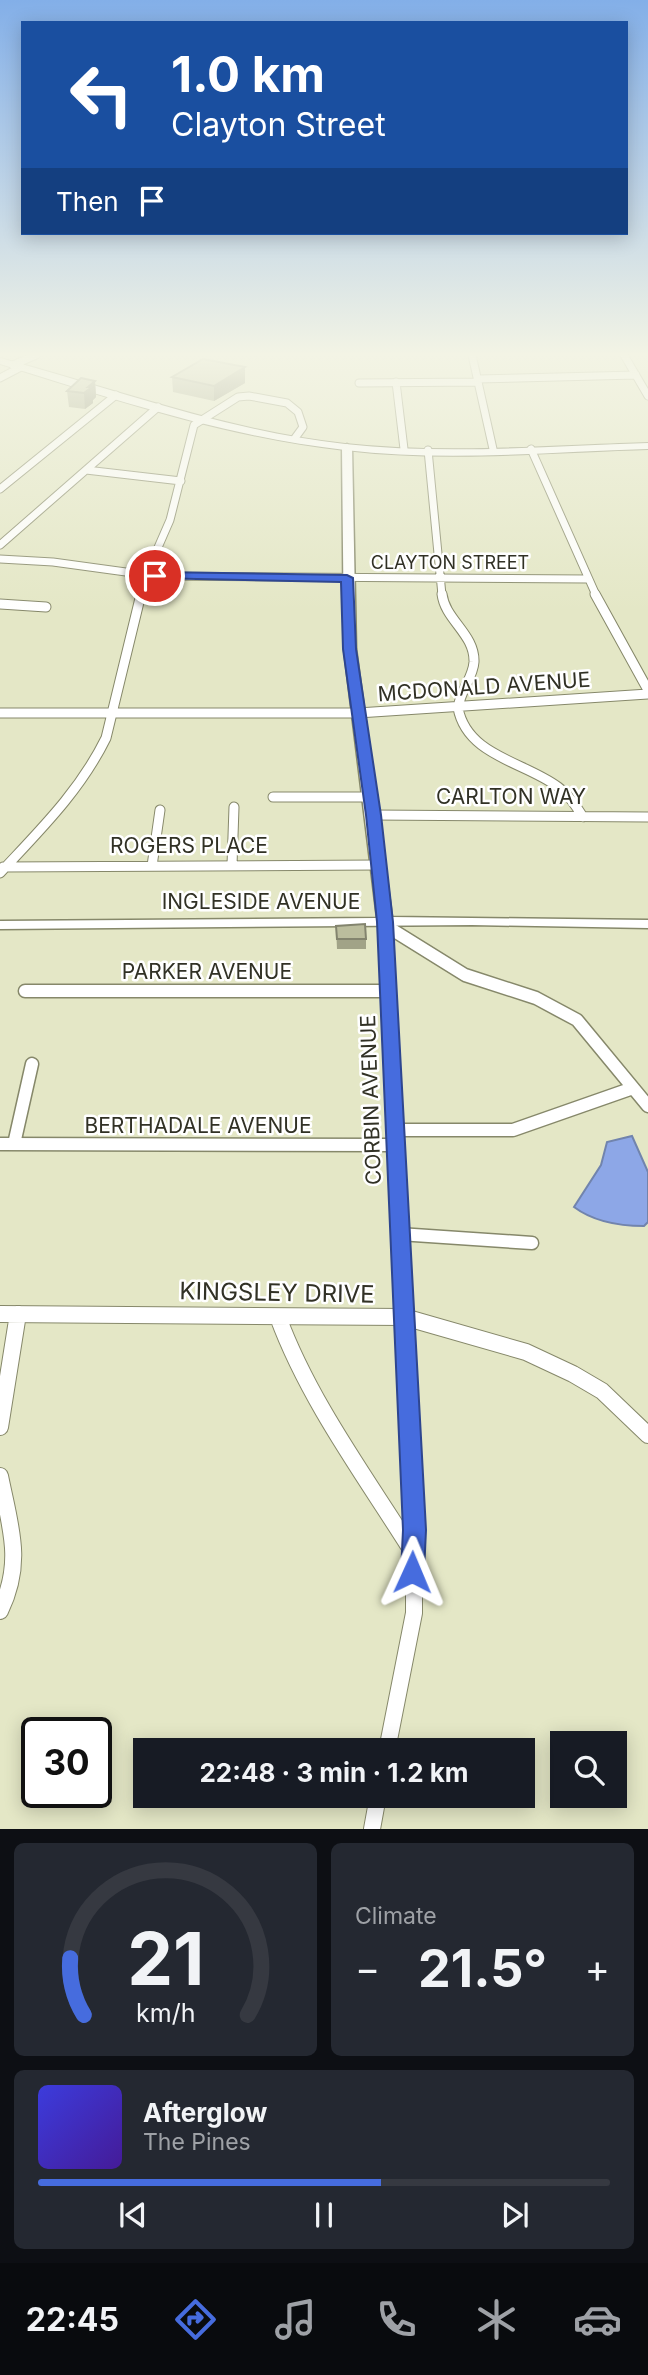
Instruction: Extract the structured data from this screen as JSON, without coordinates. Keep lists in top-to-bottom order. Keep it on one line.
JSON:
{"streets":{"street":["CLAYTON STREET","MCDONALD AVENUE","CARLTON WAY","ROGERS PLACE","INGLESIDE AVENUE","PARKER AVENUE","CORBIN AVENUE","BERTHADALE AVENUE","KINGSLEY DRIVE"]},"crossings":[["CLAYTON STREET","CORBIN AVENUE"],["MCDONALD AVENUE","CORBIN AVENUE"],["CARLTON WAY","CORBIN AVENUE"],["ROGERS PLACE","CORBIN AVENUE"],["INGLESIDE AVENUE","CORBIN AVENUE"],["PARKER AVENUE","CORBIN AVENUE"],["CORBIN AVENUE","BERTHADALE AVENUE"],["CORBIN AVENUE","KINGSLEY DRIVE"]],"page":{"turn":["1.0 km","Clayton Street"],"then":"Then","limit":"30","trip":"22:48 · 3 min · 1.2 km","tile":"Climate","heat":["−","21.5°","+"],"song":["Afterglow","The Pines"],"tabs":"22:45","gauge":["21","km/h"]}}
